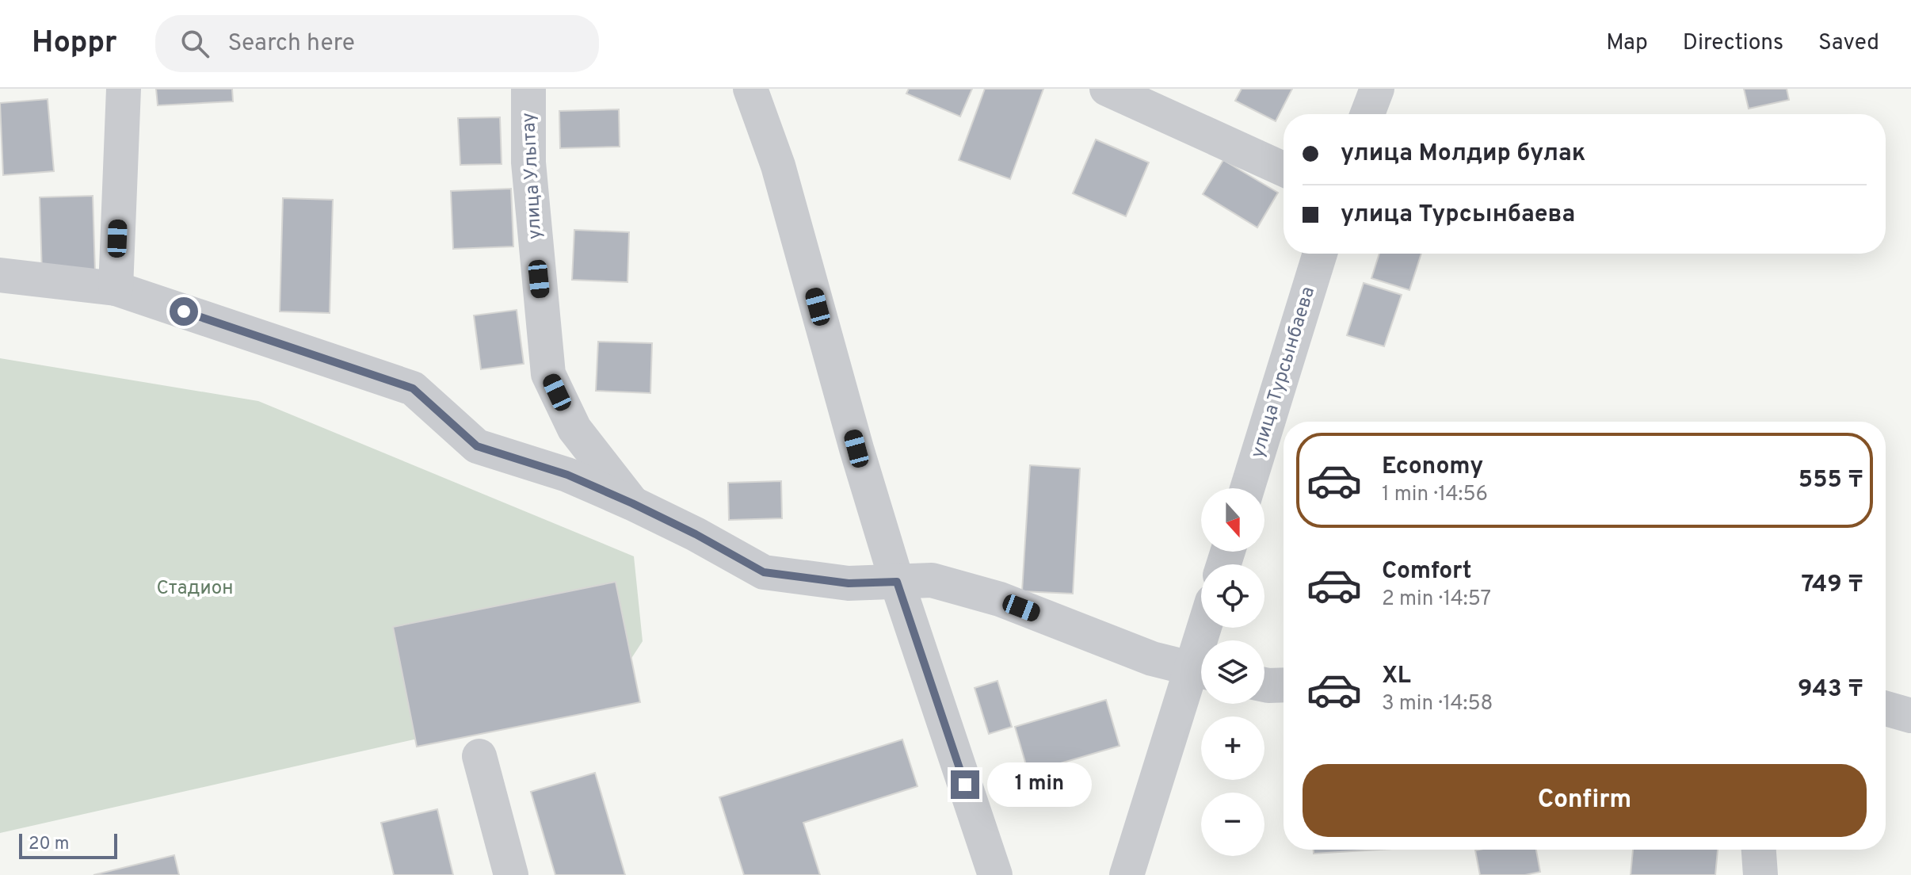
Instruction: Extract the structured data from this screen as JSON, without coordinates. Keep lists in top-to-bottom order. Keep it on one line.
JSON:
{"streets":{"street":["улица Улытау","улица Турсынбаева"]},"parks":["Стадион"],"scale_bar":"20 m","north":"bottom","page":{"header":"Hoppr","search":"Search here","nav":["Map","Directions","Saved"],"banner":["улица Молдир булак","улица Турсынбаева"],"list":[{"name":"Economy","note":"1 min · 14:56","value":"555 ₸"},{"name":"Comfort","note":"2 min · 14:57","value":"749 ₸"},{"name":"XL","note":"3 min · 14:58","value":"943 ₸"}],"map_buttons":["+","−"],"buttons":"Confirm","bubble":"1 min","scale":"20 m"}}
